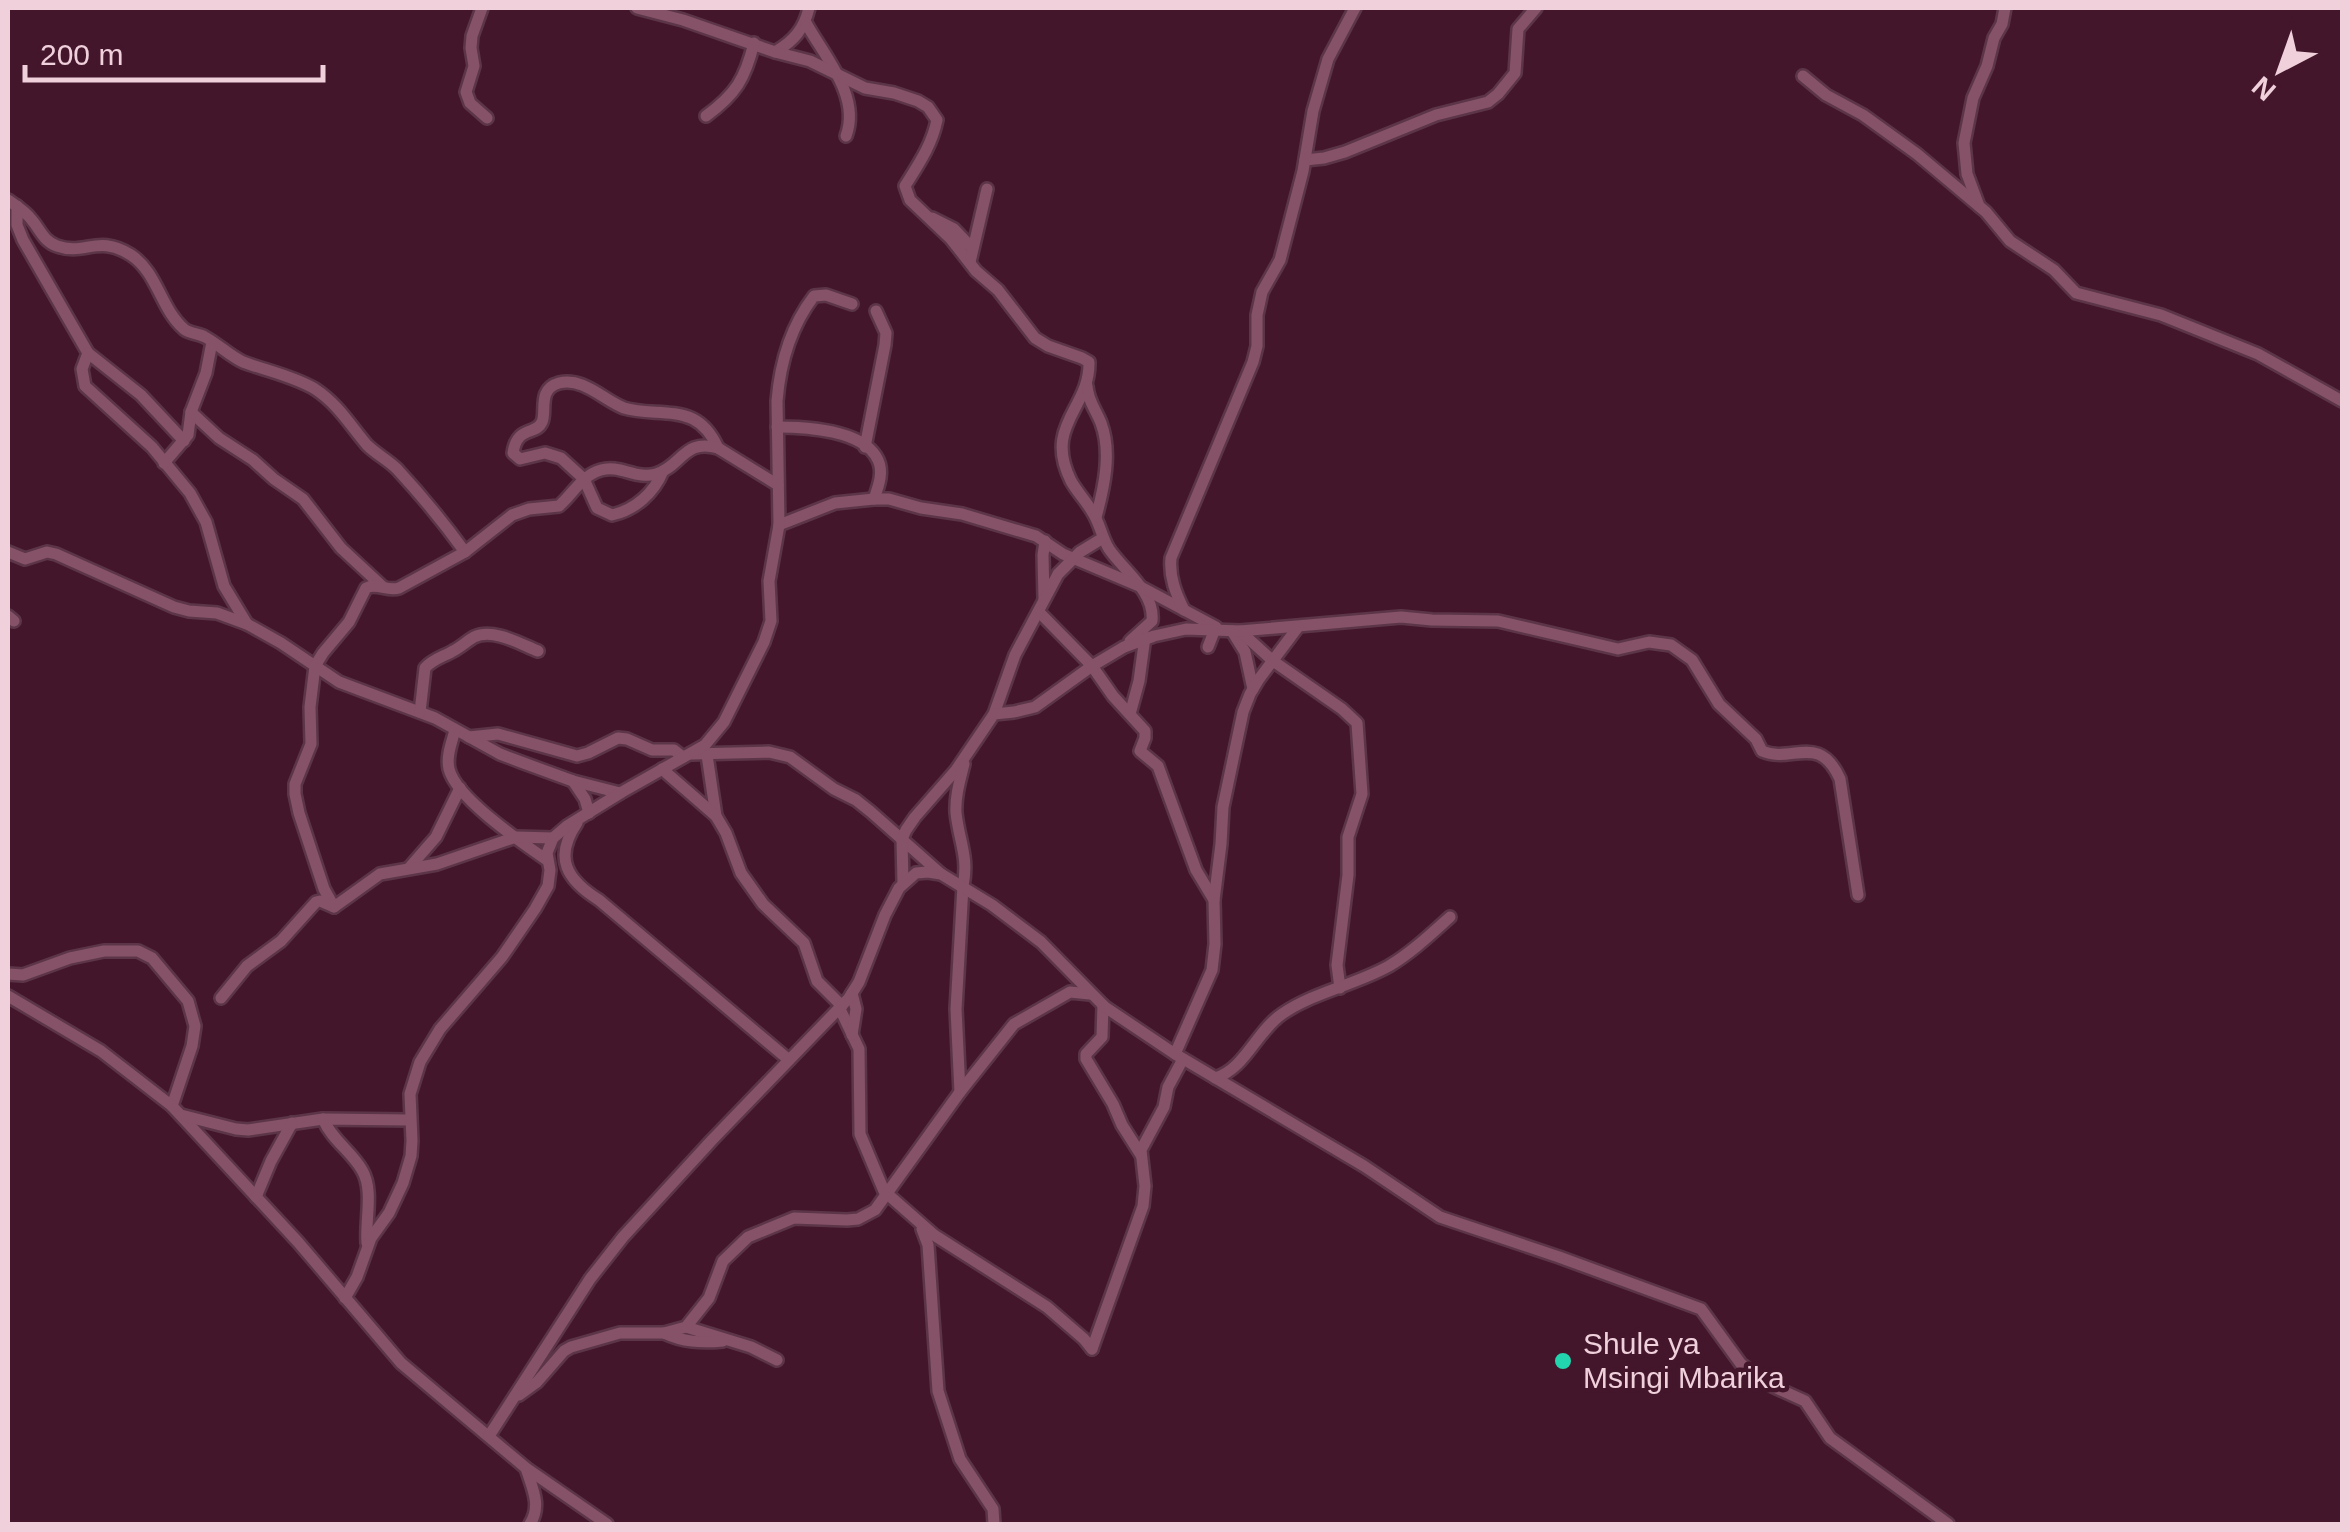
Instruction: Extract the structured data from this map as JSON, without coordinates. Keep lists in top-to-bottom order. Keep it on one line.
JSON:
{"places":["Shule ya Msingi Mbarika"],"scale_bar":"200 m","north":"bottom left"}
